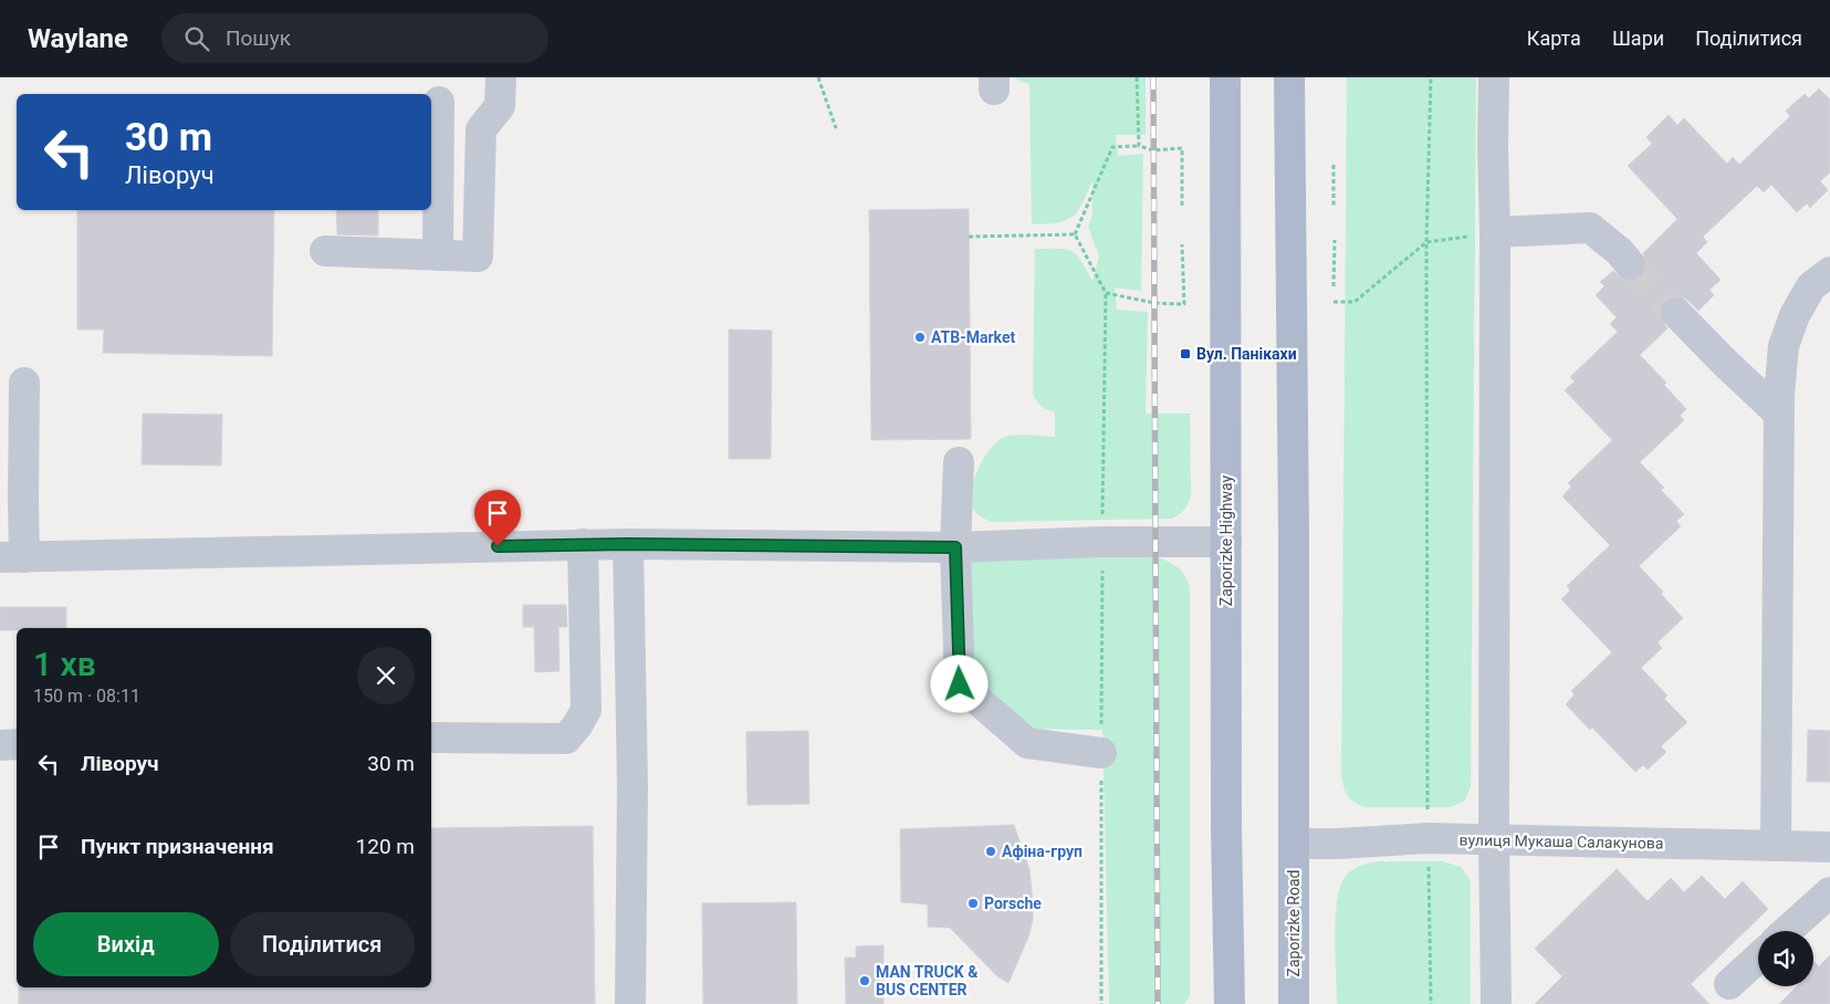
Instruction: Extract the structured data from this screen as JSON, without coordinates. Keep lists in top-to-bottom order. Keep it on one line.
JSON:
{"streets":{"main road":["Zaporizke Highway","Zaporizke Road"],"street":["вулиця Мукаша Салакунова"]},"crossings":[["вулиця Мукаша Салакунова","Zaporizke Road"]],"places":{"other":["ATB-Market","Афіна-груп","Porsche","MAN TRUCK & BUS CENTER"],"transit":["Вул. Панікахи"]},"page":{"header":"Waylane","search":"Пошук","nav":["Карта","Шари","Поділитися"],"turn":["30 m","Ліворуч"],"heading":["1 хв","150 m · 08:11"],"list":[{"name":"Ліворуч","value":"30 m"},{"name":"Пункт призначення","value":"120 m"}],"buttons":["Вихід","Поділитися"]}}
